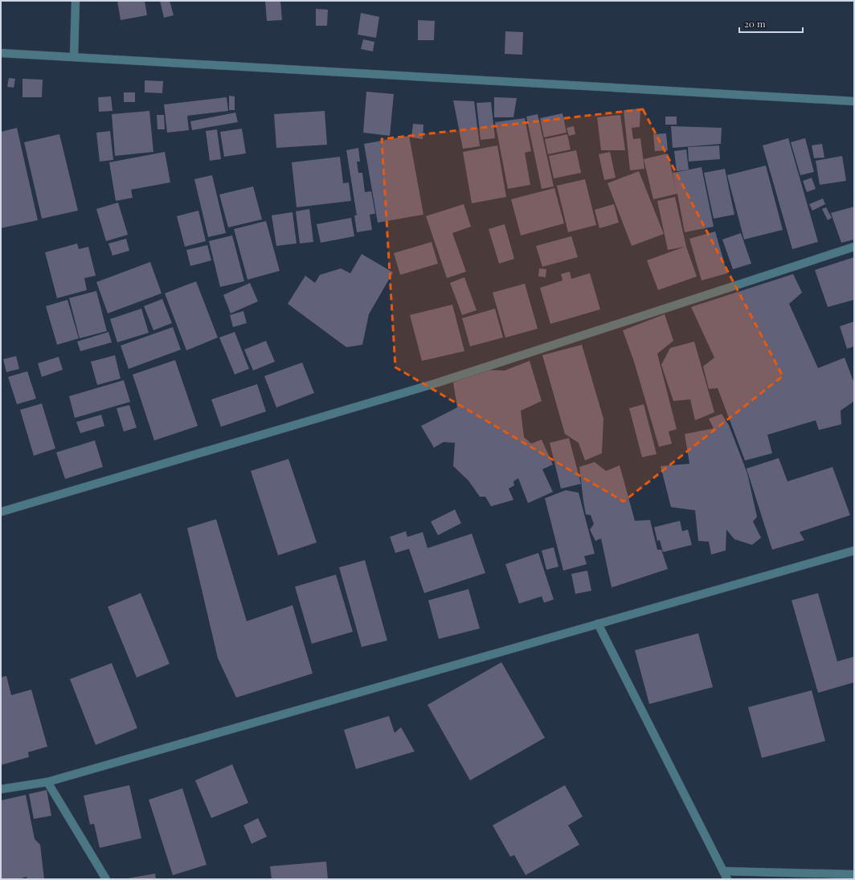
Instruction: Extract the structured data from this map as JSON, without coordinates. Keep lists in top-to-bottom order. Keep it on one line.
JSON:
{"scale_bar":"20 m"}
